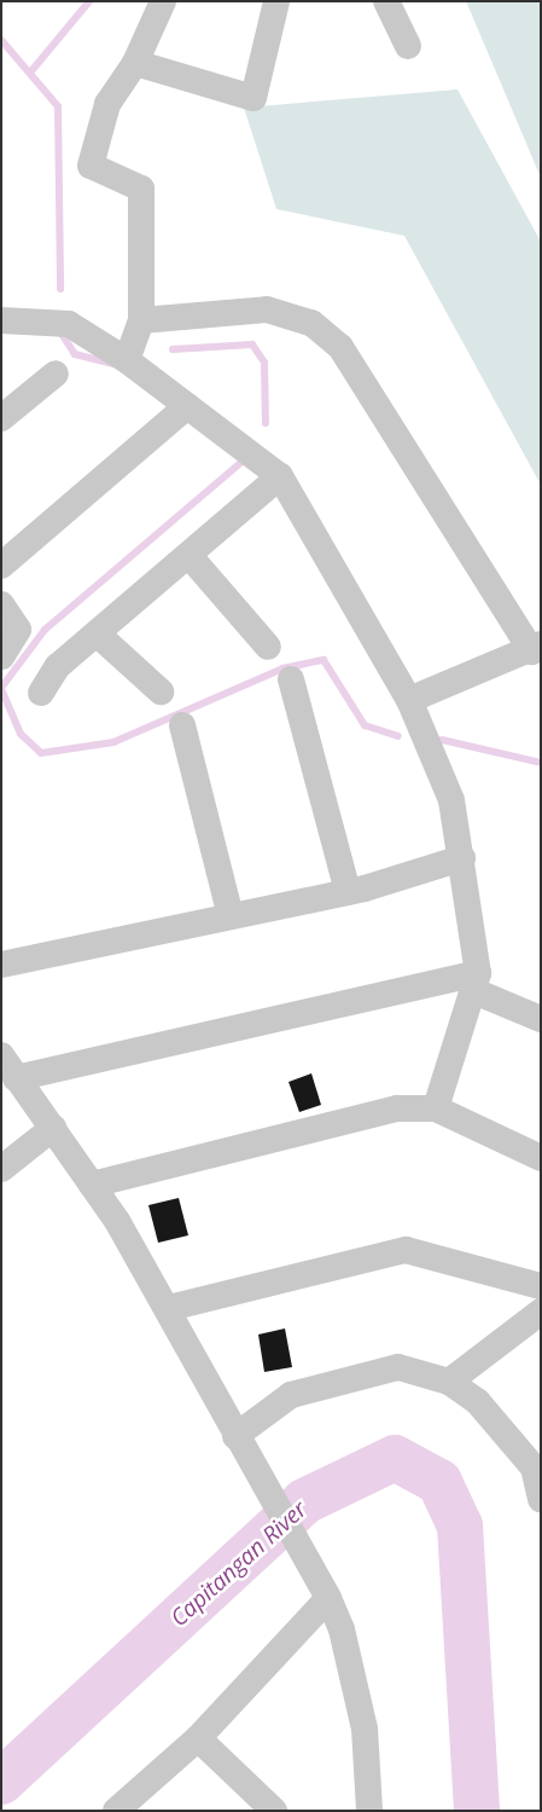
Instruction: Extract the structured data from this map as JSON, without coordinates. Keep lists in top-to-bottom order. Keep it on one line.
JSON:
{"water":["Capitangan River"]}
